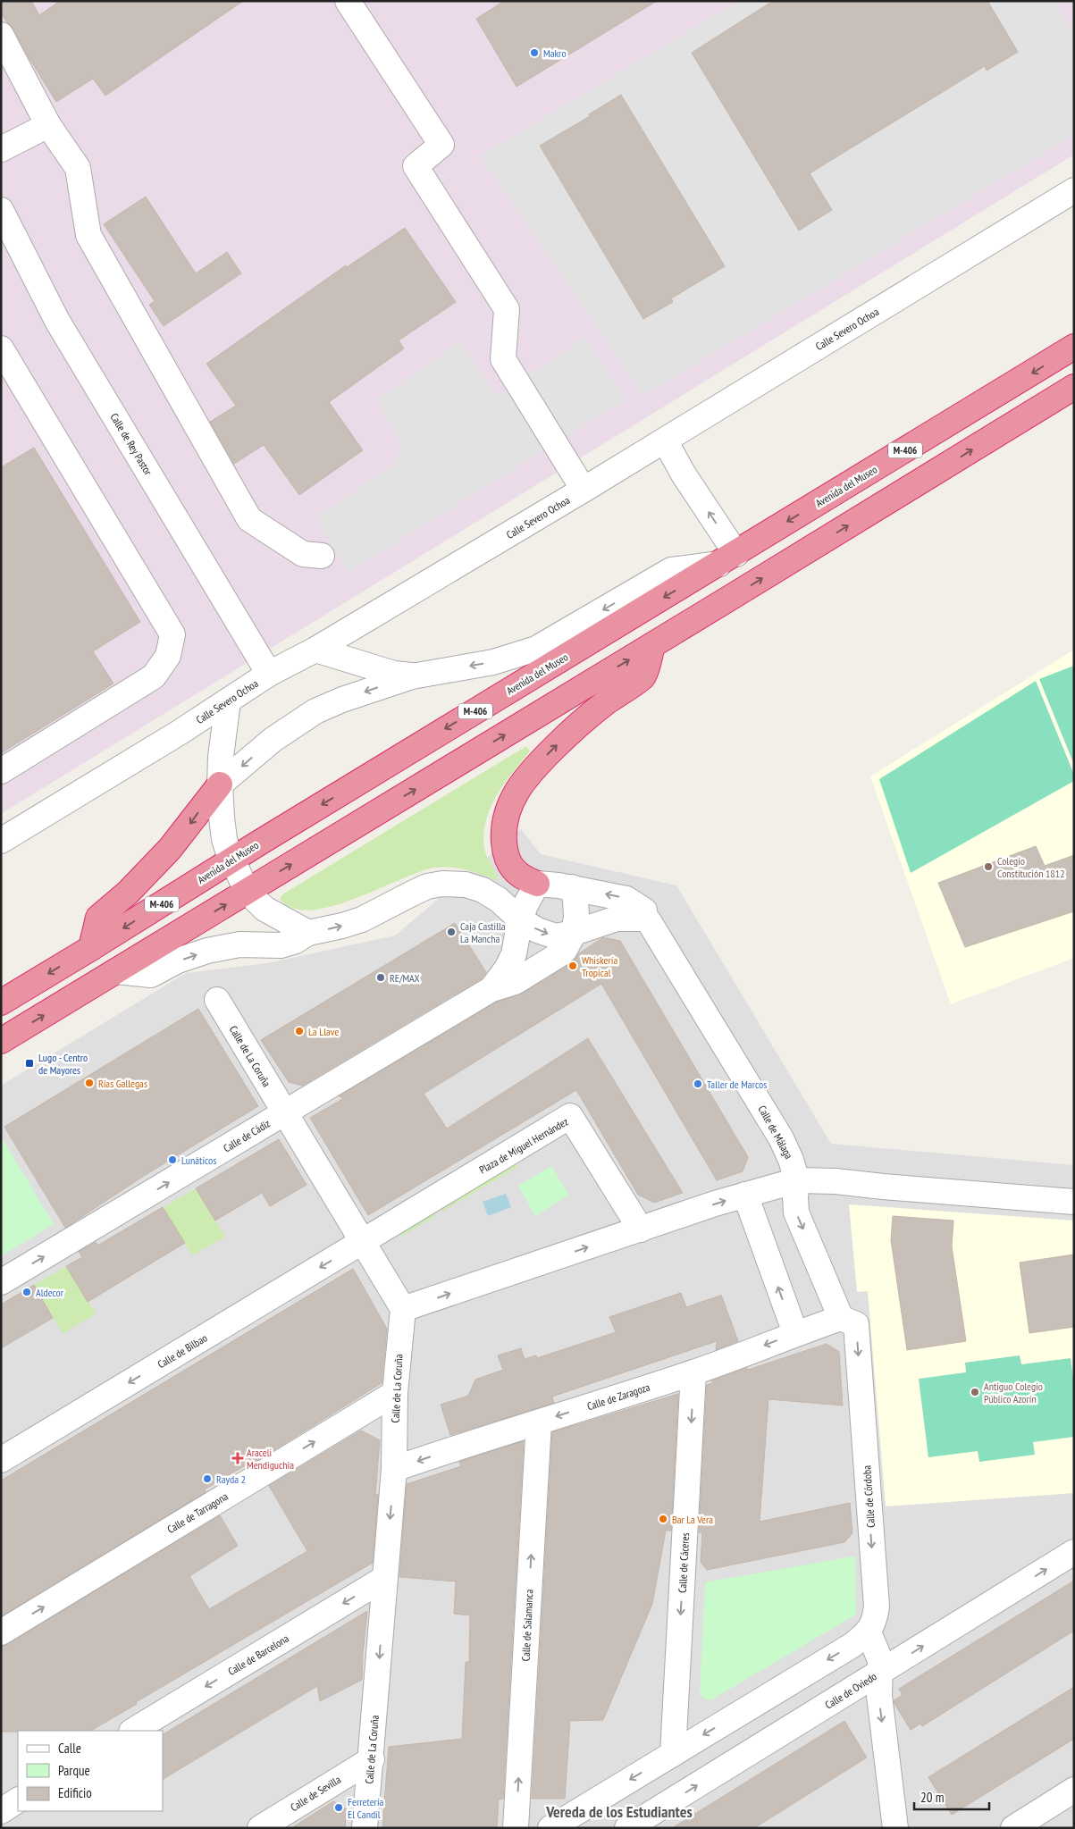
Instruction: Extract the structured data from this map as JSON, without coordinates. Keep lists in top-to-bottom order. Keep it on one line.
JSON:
{"streets":{"highway":["M-406","Avenida del Museo"],"street":["Calle Severo Ochoa","Calle de Rey Pastor","Calle de La Coruña","Calle de Málaga","Calle de Cádiz","Plaza de Miguel Hernández","Calle de Bilbao","Calle de Zaragoza","Calle de Córdoba","Calle de Tarragona","Calle de Cáceres","Calle de Salamanca","Calle de Barcelona","Calle de Oviedo","Calle de Sevilla"]},"crossings":[["Calle Severo Ochoa","Calle de Rey Pastor"],["Calle de La Coruña","Calle de Cádiz"],["Calle de La Coruña","Plaza de Miguel Hernández"],["Calle de La Coruña","Calle de Bilbao"],["Calle de La Coruña","Calle de Zaragoza"],["Calle de La Coruña","Calle de Tarragona"],["Calle de La Coruña","Calle de Barcelona"],["Calle de La Coruña","Calle de Sevilla"],["Calle de Málaga","Calle de Cádiz"],["Calle de Málaga","Calle de Córdoba"],["Plaza de Miguel Hernández","Calle de Bilbao"],["Calle de Zaragoza","Calle de Córdoba"],["Calle de Zaragoza","Calle de Cáceres"],["Calle de Zaragoza","Calle de Salamanca"]],"one_way":["Calle de Cádiz","Calle de Bilbao","Calle de Tarragona","Calle de Salamanca","Calle de Barcelona"],"districts":["Vereda de los Estudiantes"],"places":{"other":["Makro","Colegio Constitución 1812","Caja Castilla La Mancha","Whiskería Tropical","RE/MAX","La Llave","Rías Gallegas","Taller de Marcos","Lunáticos","Aldecor","Antiguo Colegio Público Azorín","Rayda 2","Bar La Vera","Ferretería El Candil"],"transit":["Lugo - Centro de Mayores"],"health":["Araceli Mendiguchia"]},"legend":["Calle","Parque","Edificio"],"scale_bar":"20 m"}
